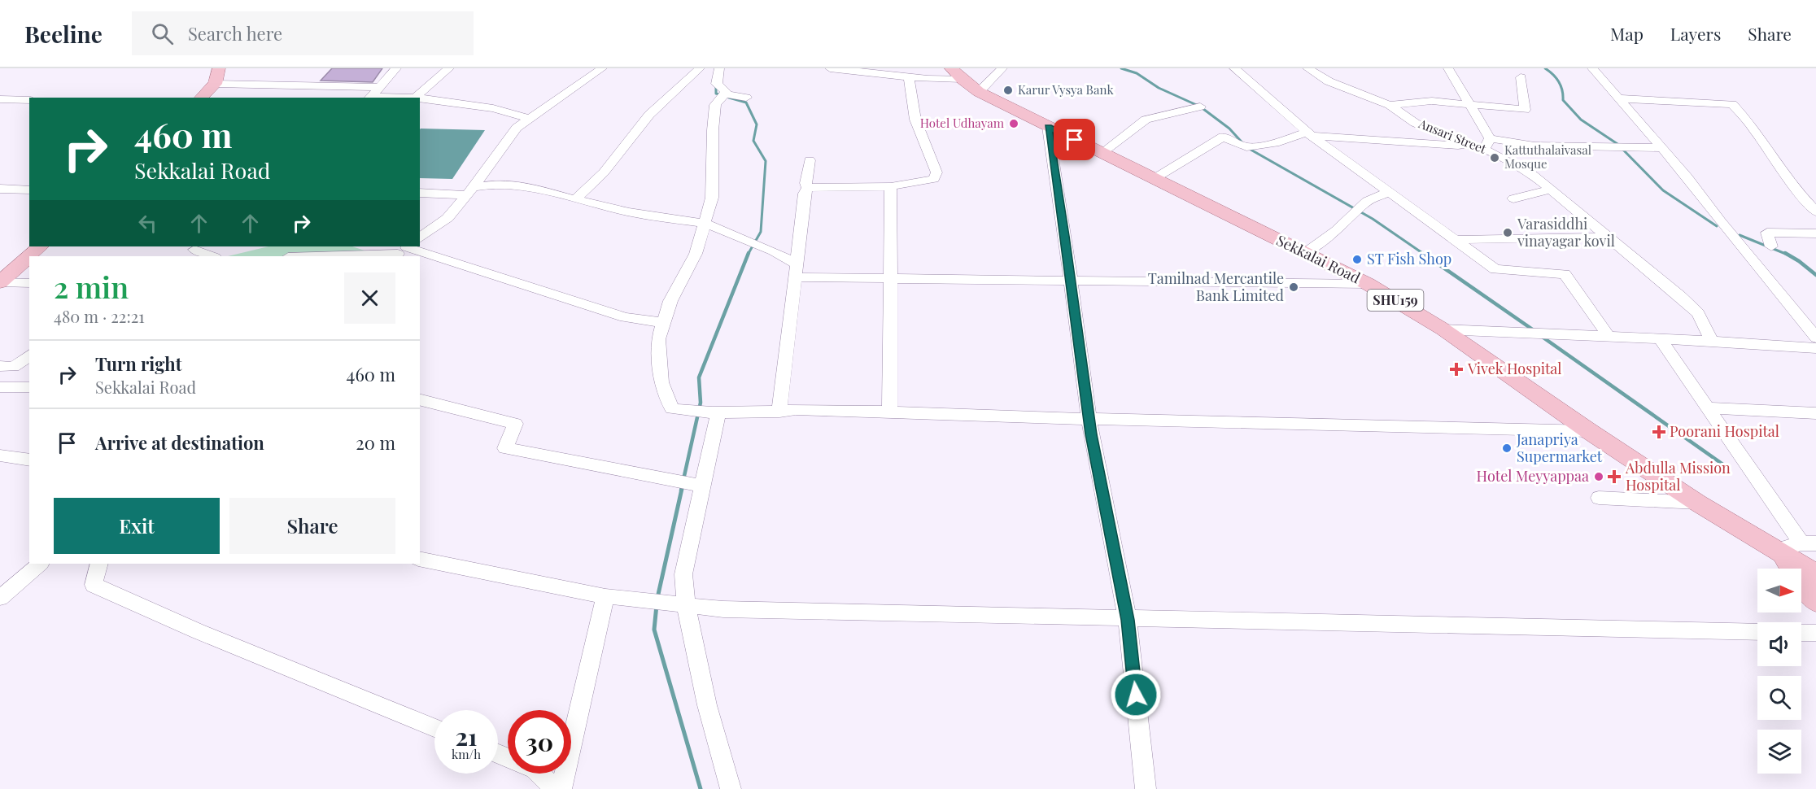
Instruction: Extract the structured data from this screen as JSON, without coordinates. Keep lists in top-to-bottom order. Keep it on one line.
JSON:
{"streets":{"main road":["Sekkalai Road","SHU159"],"street":["Ansari Street"]},"places":{"other":["Karur Vysya Bank","Hotel Udhayam","Kattuthalaivasal Mosque","Varasiddhi vinayagar kovil","ST Fish Shop","Tamilnad Mercantile Bank Limited","Janapriya Supermarket","Hotel Meyyappaa"],"health":["Vivek Hospital","Poorani Hospital","Abdulla Mission Hospital"]},"north":"right","page":{"header":"Beeline","search":"Search here","nav":["Map","Layers","Share"],"turn":["460 m","Sekkalai Road"],"heading":["2 min","480 m · 22:21"],"list":[{"name":"Turn right","note":"Sekkalai Road","value":"460 m"},{"name":"Arrive at destination","value":"20 m"}],"buttons":["Exit","Share"],"speed":"21 km/h","limit":"30"}}
